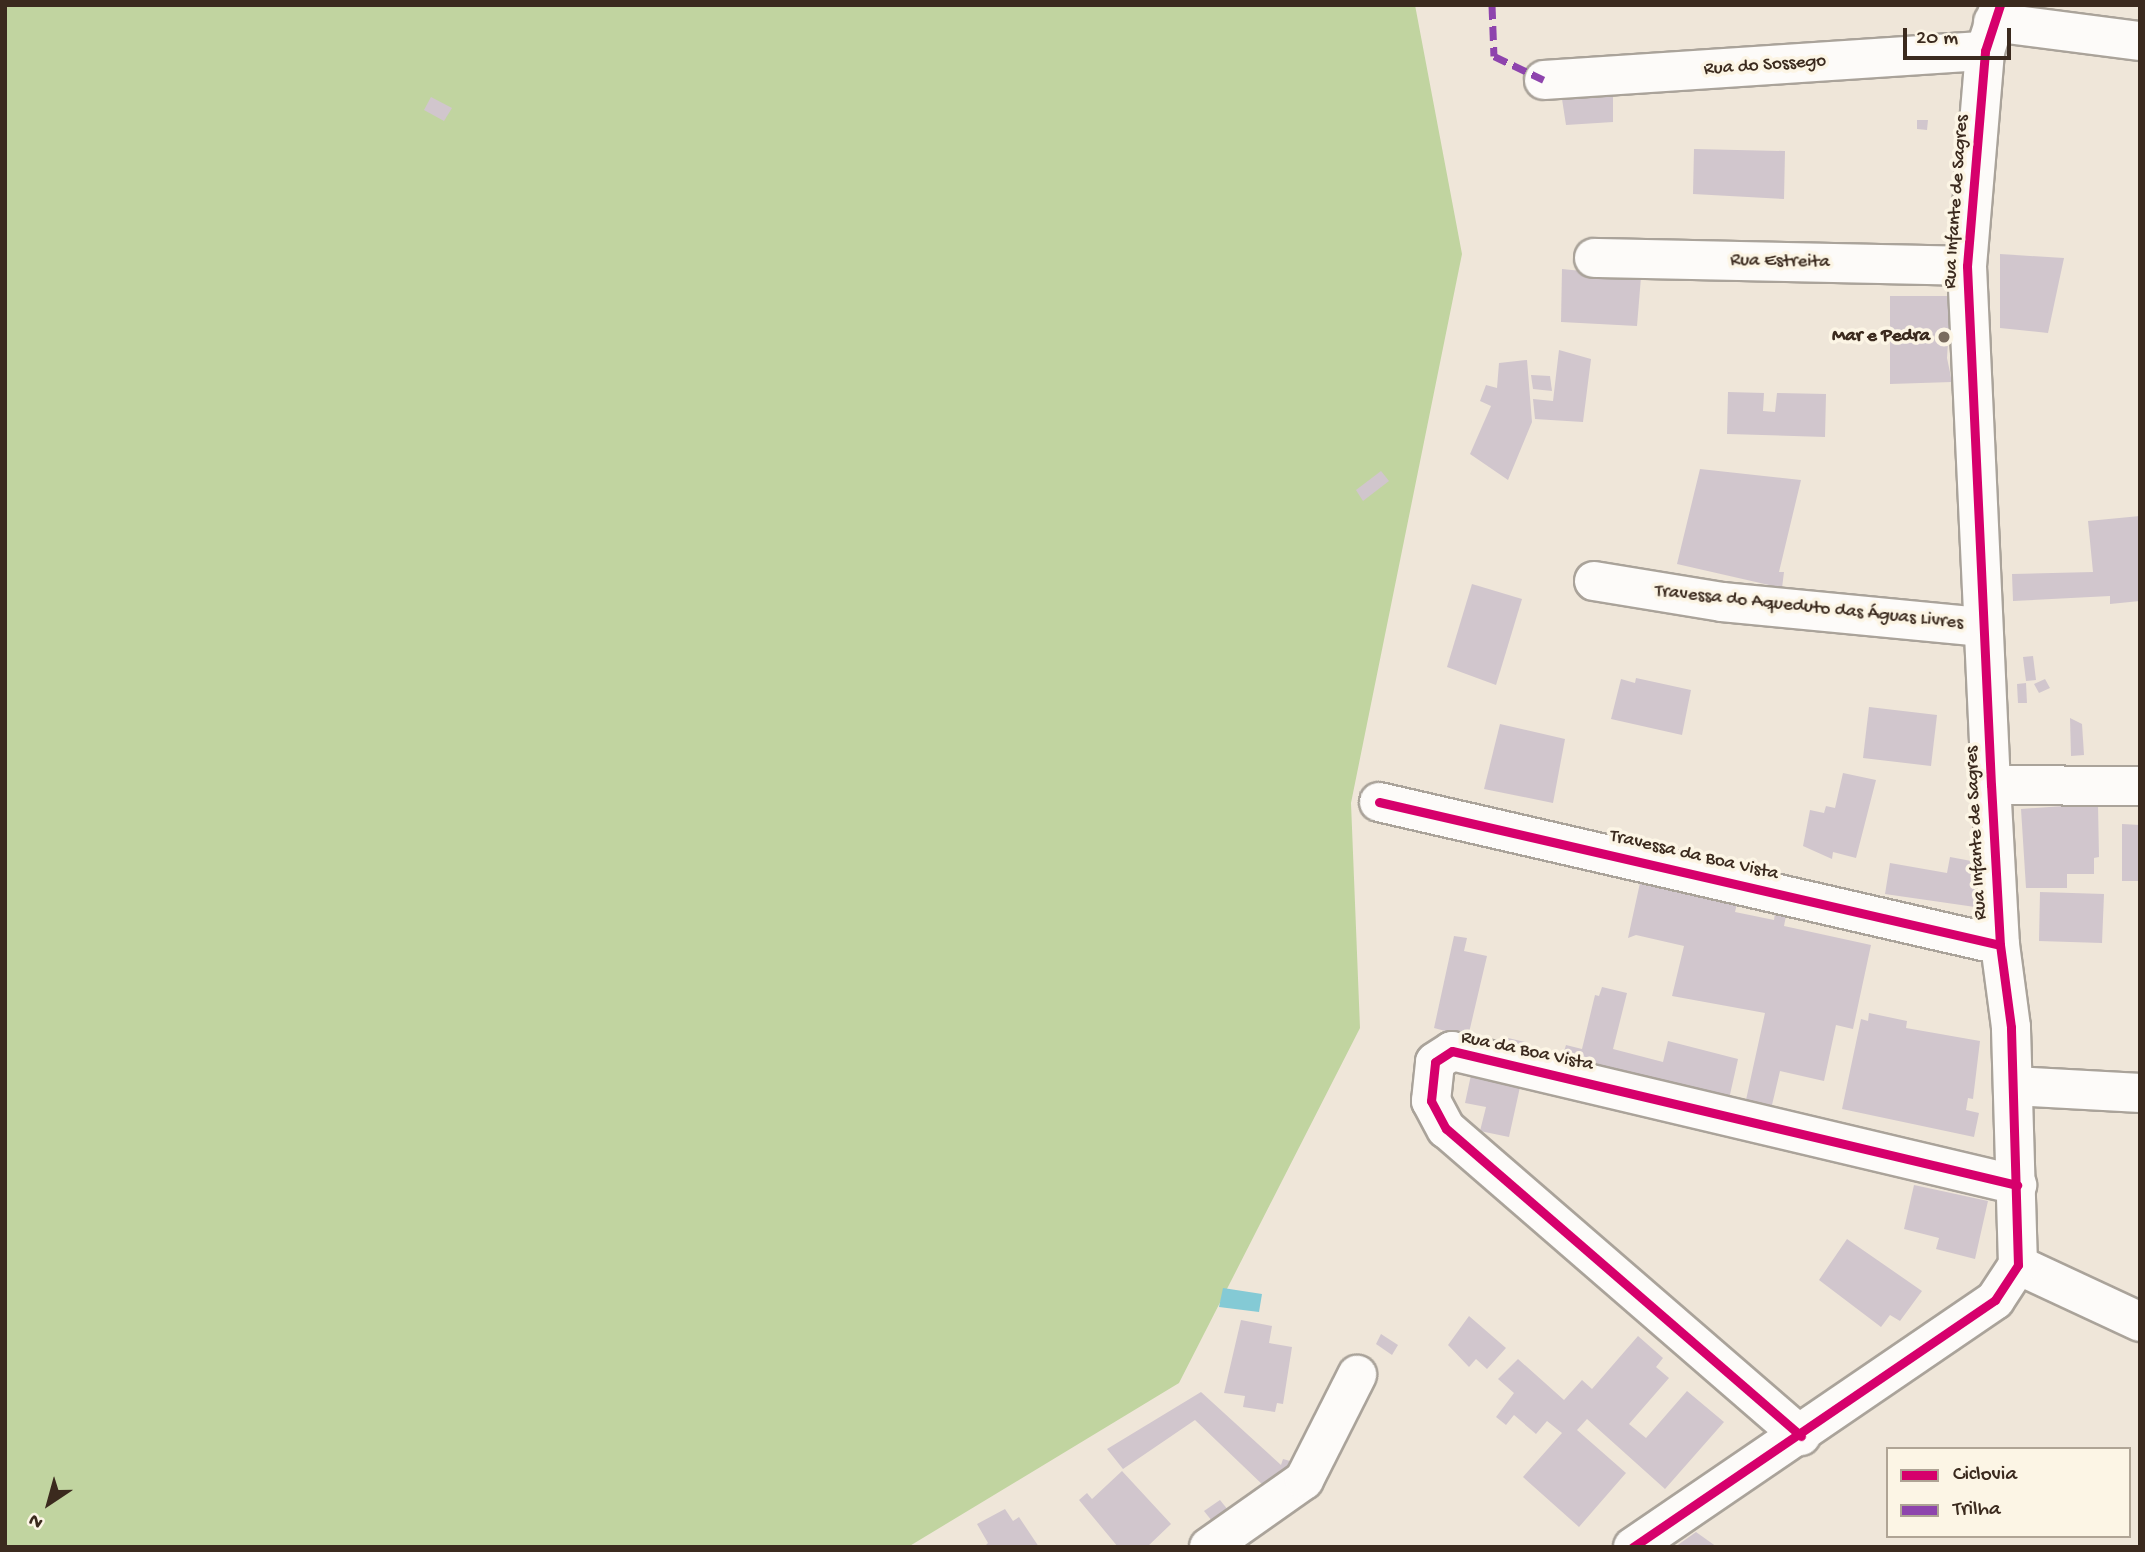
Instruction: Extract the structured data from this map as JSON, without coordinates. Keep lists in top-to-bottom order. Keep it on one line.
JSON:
{"streets":{"street":["Rua do Sossego","Rua Infante de Sagres","Rua Estreita","Travessa do Aqueduto das Águas Livres","Travessa da Boa Vista","Rua da Boa Vista"]},"crossings":[["Rua do Sossego","Rua Infante de Sagres"],["Rua Infante de Sagres","Rua Estreita"],["Rua Infante de Sagres","Travessa do Aqueduto das Águas Livres"],["Rua Infante de Sagres","Travessa da Boa Vista"],["Rua Infante de Sagres","Rua da Boa Vista"]],"places":["Mar e Pedra"],"legend":["Ciclovia","Trilha"],"scale_bar":"20 m","north":"bottom left"}
